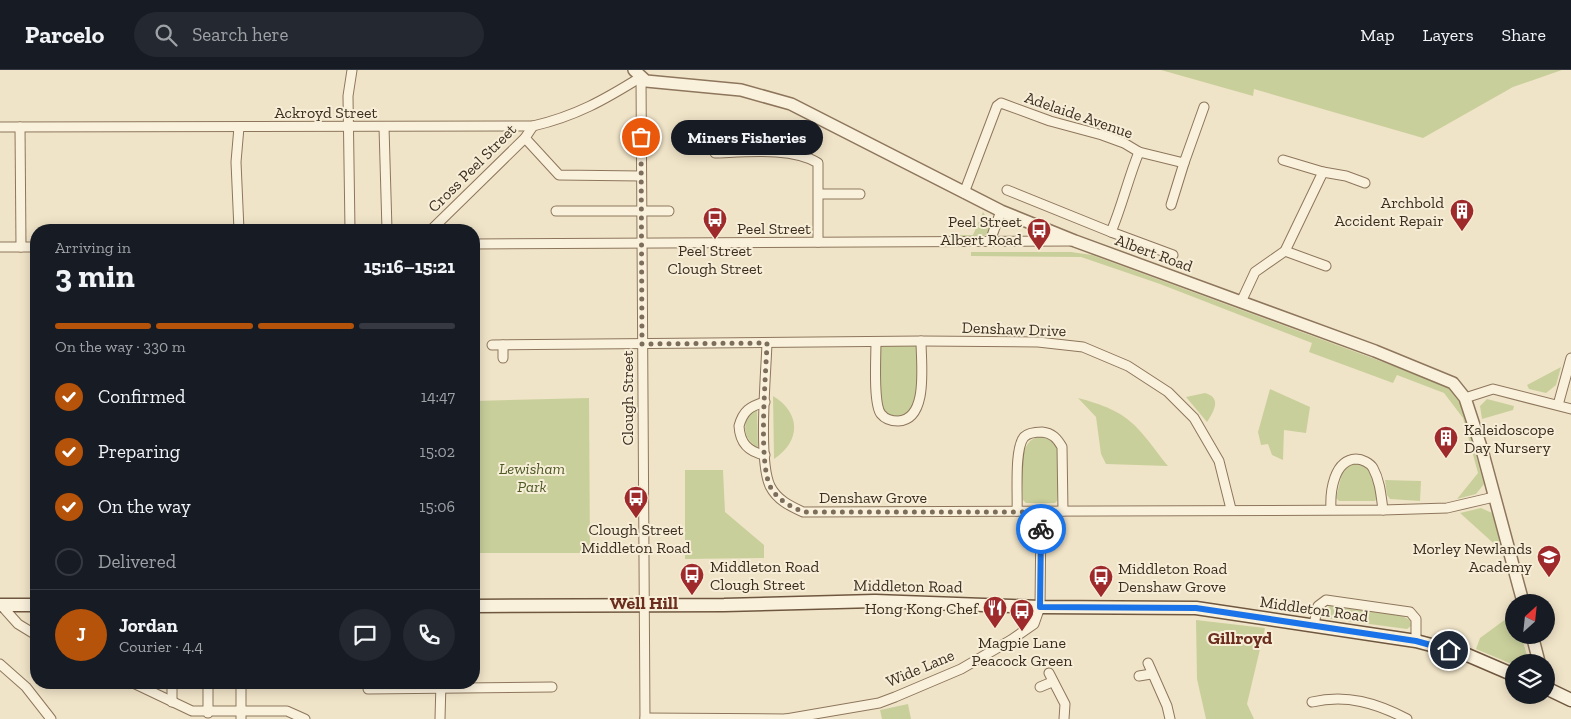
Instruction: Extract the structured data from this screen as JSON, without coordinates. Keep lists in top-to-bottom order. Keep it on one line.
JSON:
{"streets":{"main road":["Middleton Road"],"street":["Ackroyd Street","Adelaide Avenue","Cross Peel Street","Peel Street","Albert Road","Denshaw Drive","Clough Street","Denshaw Grove","Wide Lane"]},"crossings":[["Ackroyd Street","Cross Peel Street"],["Ackroyd Street","Albert Road"],["Ackroyd Street","Clough Street"],["Adelaide Avenue","Albert Road"],["Peel Street","Albert Road"],["Peel Street","Clough Street"],["Albert Road","Clough Street"],["Albert Road","Denshaw Grove"],["Denshaw Drive","Clough Street"],["Denshaw Drive","Denshaw Grove"],["Clough Street","Middleton Road"],["Clough Street","Wide Lane"],["Denshaw Grove","Wide Lane"],["Middleton Road","Wide Lane"]],"districts":["Well Hill","Gillroyd"],"parks":["Lewisham Park"],"places":{"other":["Miners Fisheries"],"building":["Archbold Accident Repair","Kaleidoscope Day Nursery"],"bus stop":["Peel Street Clough Street","Peel Street Albert Road","Clough Street Middleton Road","Middleton Road Clough Street","Middleton Road Denshaw Grove","Magpie Lane Peacock Green"],"school or university":["Morley Newlands Academy"],"restaurant":["Hong Kong Chef"]},"north":"top right","page":{"header":"Parcelo","search":"Search here","nav":["Map","Layers","Share"],"bubble":"Miners Fisheries","heading":["3 min","Arriving in","15:16–15:21"],"panel":["Jordan","Courier · 4.4"],"bar":"On the way · 330 m","list":[["Confirmed","14:47"],["Preparing","15:02"],["On the way","15:06"],"Delivered"],"round":"J"}}
